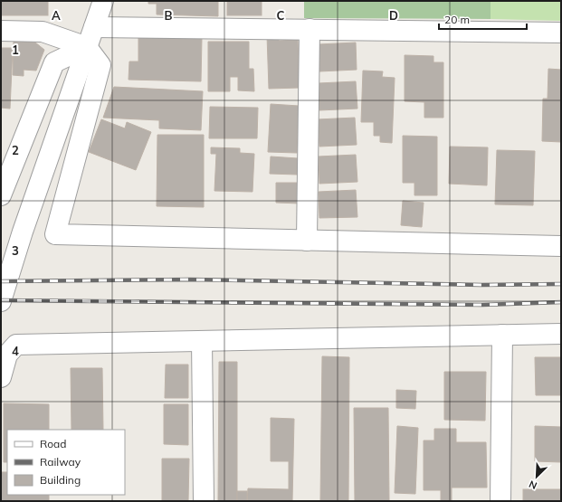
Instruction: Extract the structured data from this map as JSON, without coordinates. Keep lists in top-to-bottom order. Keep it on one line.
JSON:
{"legend":["Road","Railway","Building"],"scale_bar":"20 m","north":"bottom left","grid":{"columns":["A","B","C","D"],"rows":["1","2","3","4"]}}
